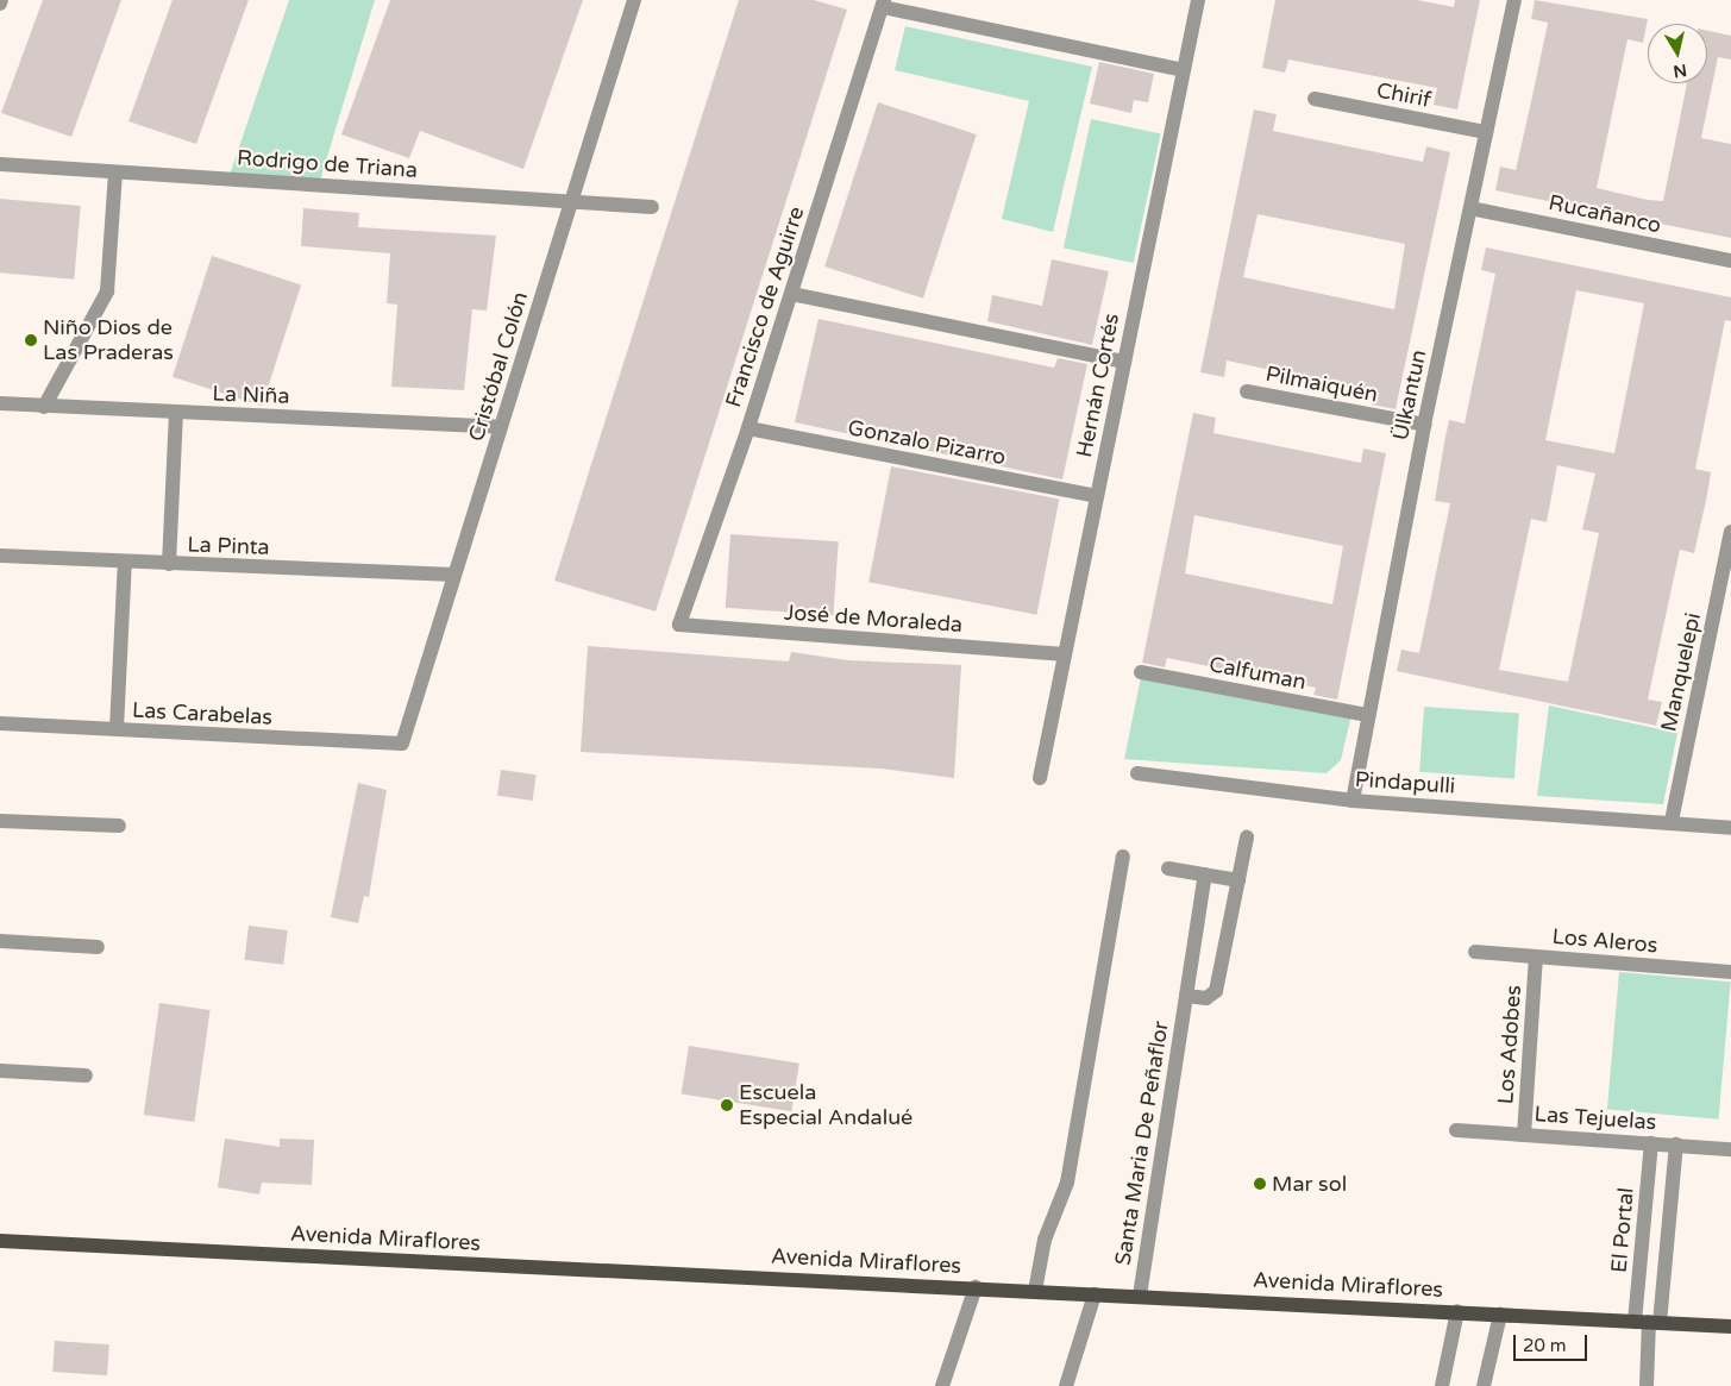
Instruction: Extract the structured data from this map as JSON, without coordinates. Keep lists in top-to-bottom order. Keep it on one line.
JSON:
{"streets":{"main road":["Avenida Miraflores"],"street":["Chirif","Rodrigo de Triana","Rucañanco","Francisco de Aguirre","Cristóbal Colón","Pilmaiquén","Hernán Cortés","La Niña","Ülkantun","Gonzalo Pizarro","La Pinta","José de Moraleda","Manquelepi","Calfuman","Las Carabelas","Pindapulli","Los Aleros","Los Adobes","Las Tejuelas","Santa Maria De Peñaflor","El Portal"]},"crossings":[["Chirif","Ülkantun"],["Rodrigo de Triana","Cristóbal Colón"],["Rucañanco","Ülkantun"],["Francisco de Aguirre","Gonzalo Pizarro"],["Francisco de Aguirre","José de Moraleda"],["Cristóbal Colón","La Niña"],["Cristóbal Colón","La Pinta"],["Cristóbal Colón","Las Carabelas"],["Pilmaiquén","Ülkantun"],["Hernán Cortés","Gonzalo Pizarro"],["Hernán Cortés","José de Moraleda"],["Ülkantun","Calfuman"],["Ülkantun","Pindapulli"],["Manquelepi","Pindapulli"],["Los Aleros","Los Adobes"],["Los Adobes","Las Tejuelas"],["Las Tejuelas","El Portal"],["Santa Maria De Peñaflor","Avenida Miraflores"],["El Portal","Avenida Miraflores"]],"places":["Niño Dios de Las Praderas","Escuela Especial Andalué","Mar sol"],"scale_bar":"20 m","north":"bottom"}
